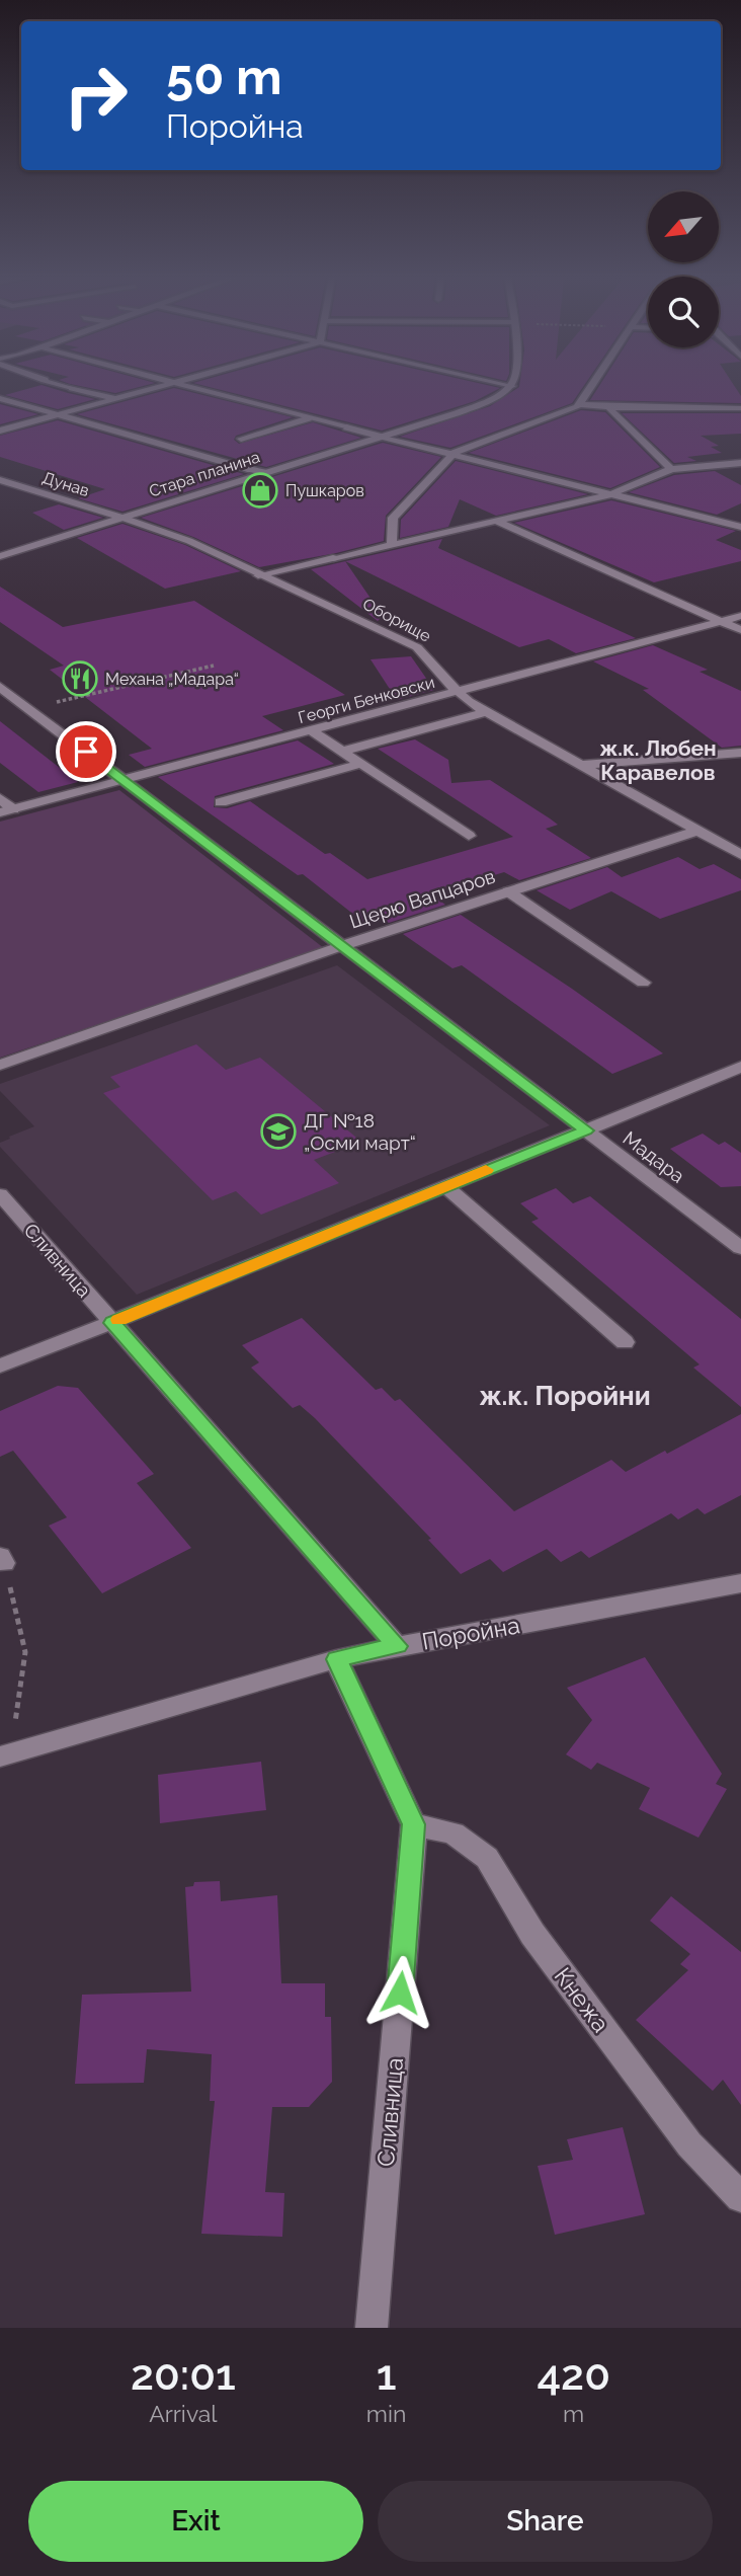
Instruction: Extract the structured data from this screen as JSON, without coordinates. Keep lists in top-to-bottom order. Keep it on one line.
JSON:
{"streets":{"street":["Стара планина","Дунав","Оборище","Георги Бенковски","Щерю Вапцаров","Мадара","Сливница","Поройна","Кнежа"]},"crossings":[["Стара планина","Дунав"],["Стара планина","Оборище"],["Дунав","Оборище"],["Оборище","Георги Бенковски"],["Оборище","Щерю Вапцаров"],["Георги Бенковски","Мадара"],["Щерю Вапцаров","Мадара"],["Сливница","Поройна"],["Сливница","Кнежа"]],"districts":["ж.к. Любен Каравелов","ж.к. Поройни"],"places":{"shop":["Пушкаров"],"restaurant":["Механа „Мадара“"],"school or university":["ДГ №18 „Осми март“"]},"north":"bottom left","page":{"turn":["50 m","Поройна"],"eta":["20:01","Arrival","1","min","420","m"],"buttons":["Exit","Share"]}}
